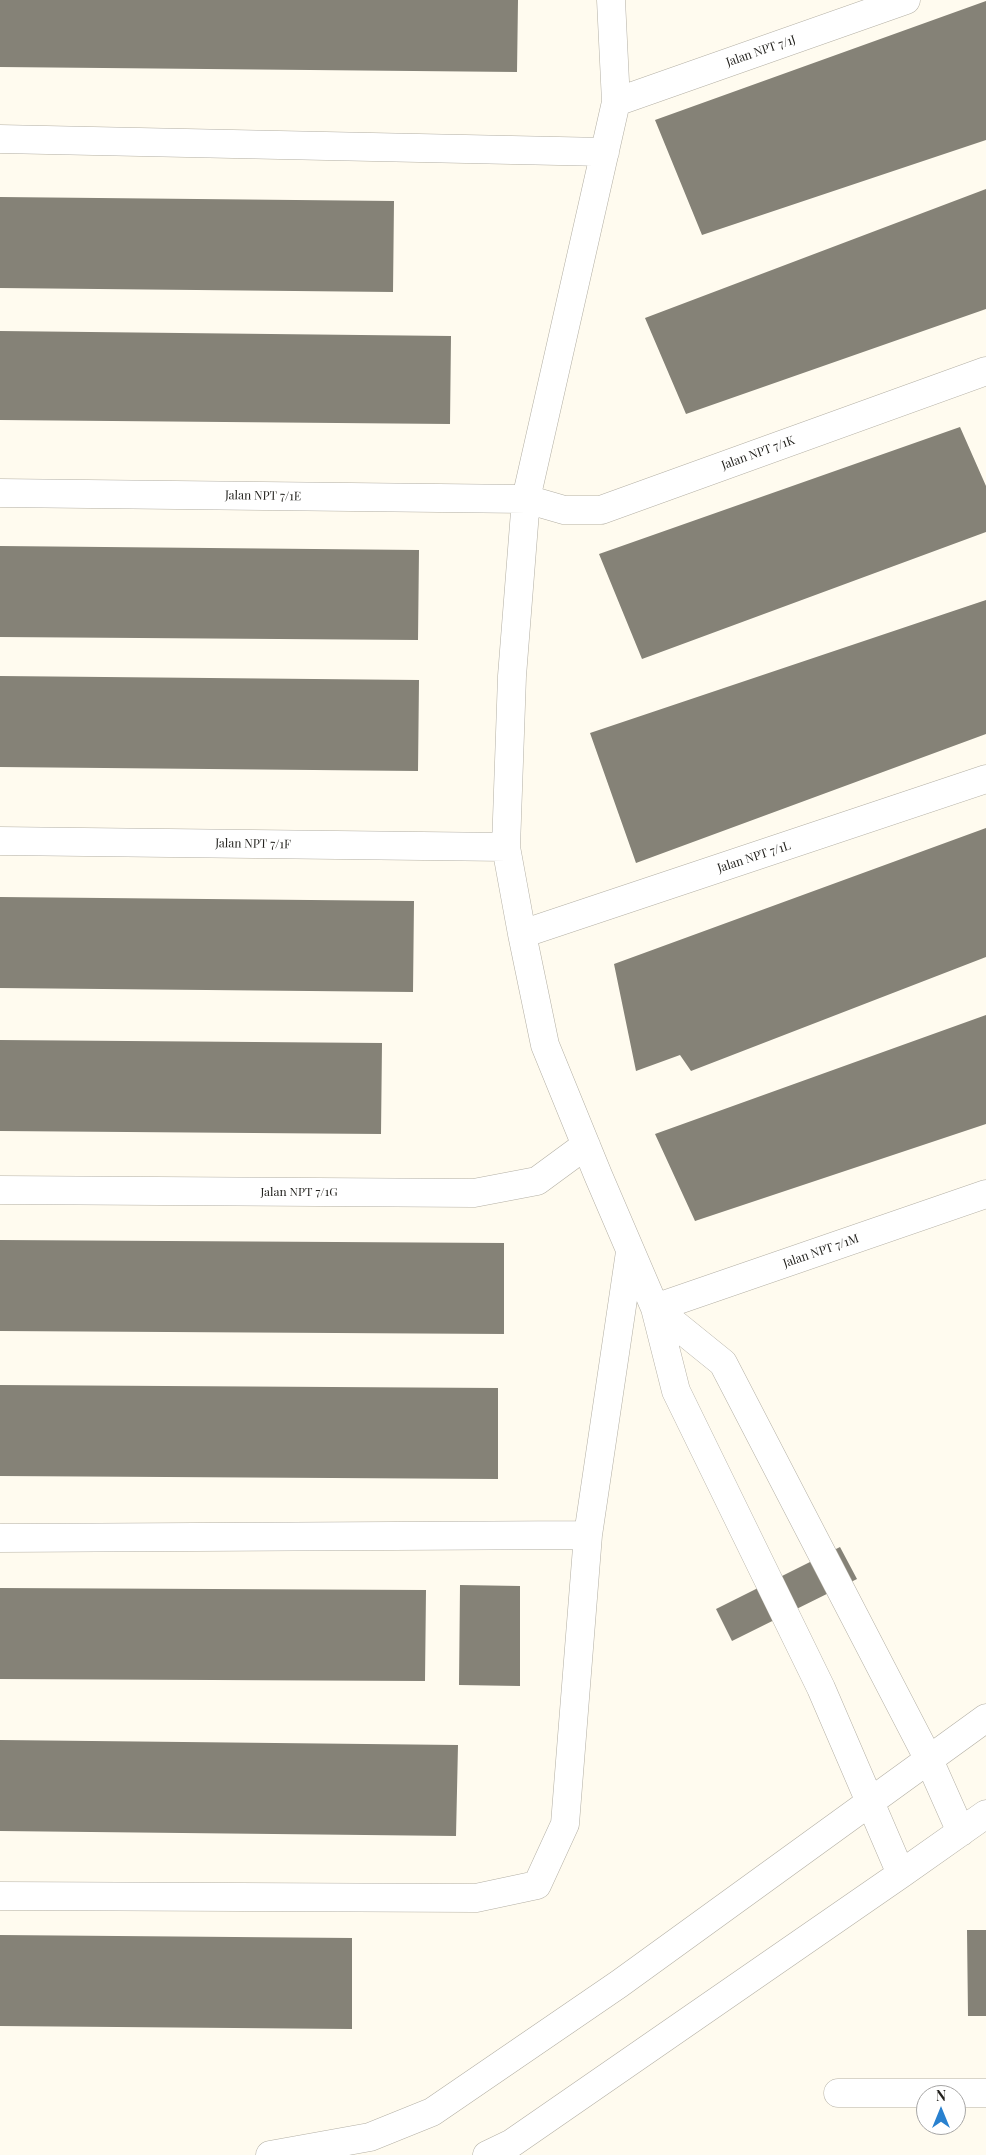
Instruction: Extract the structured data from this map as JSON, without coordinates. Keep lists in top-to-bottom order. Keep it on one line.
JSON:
{"streets":{"street":["Jalan NPT 7/1J","Jalan NPT 7/1K","Jalan NPT 7/1E","Jalan NPT 7/1F","Jalan NPT 7/1L","Jalan NPT 7/1G","Jalan NPT 7/1M"]},"crossings":[["Jalan NPT 7/1K","Jalan NPT 7/1E"]],"north":"top"}
